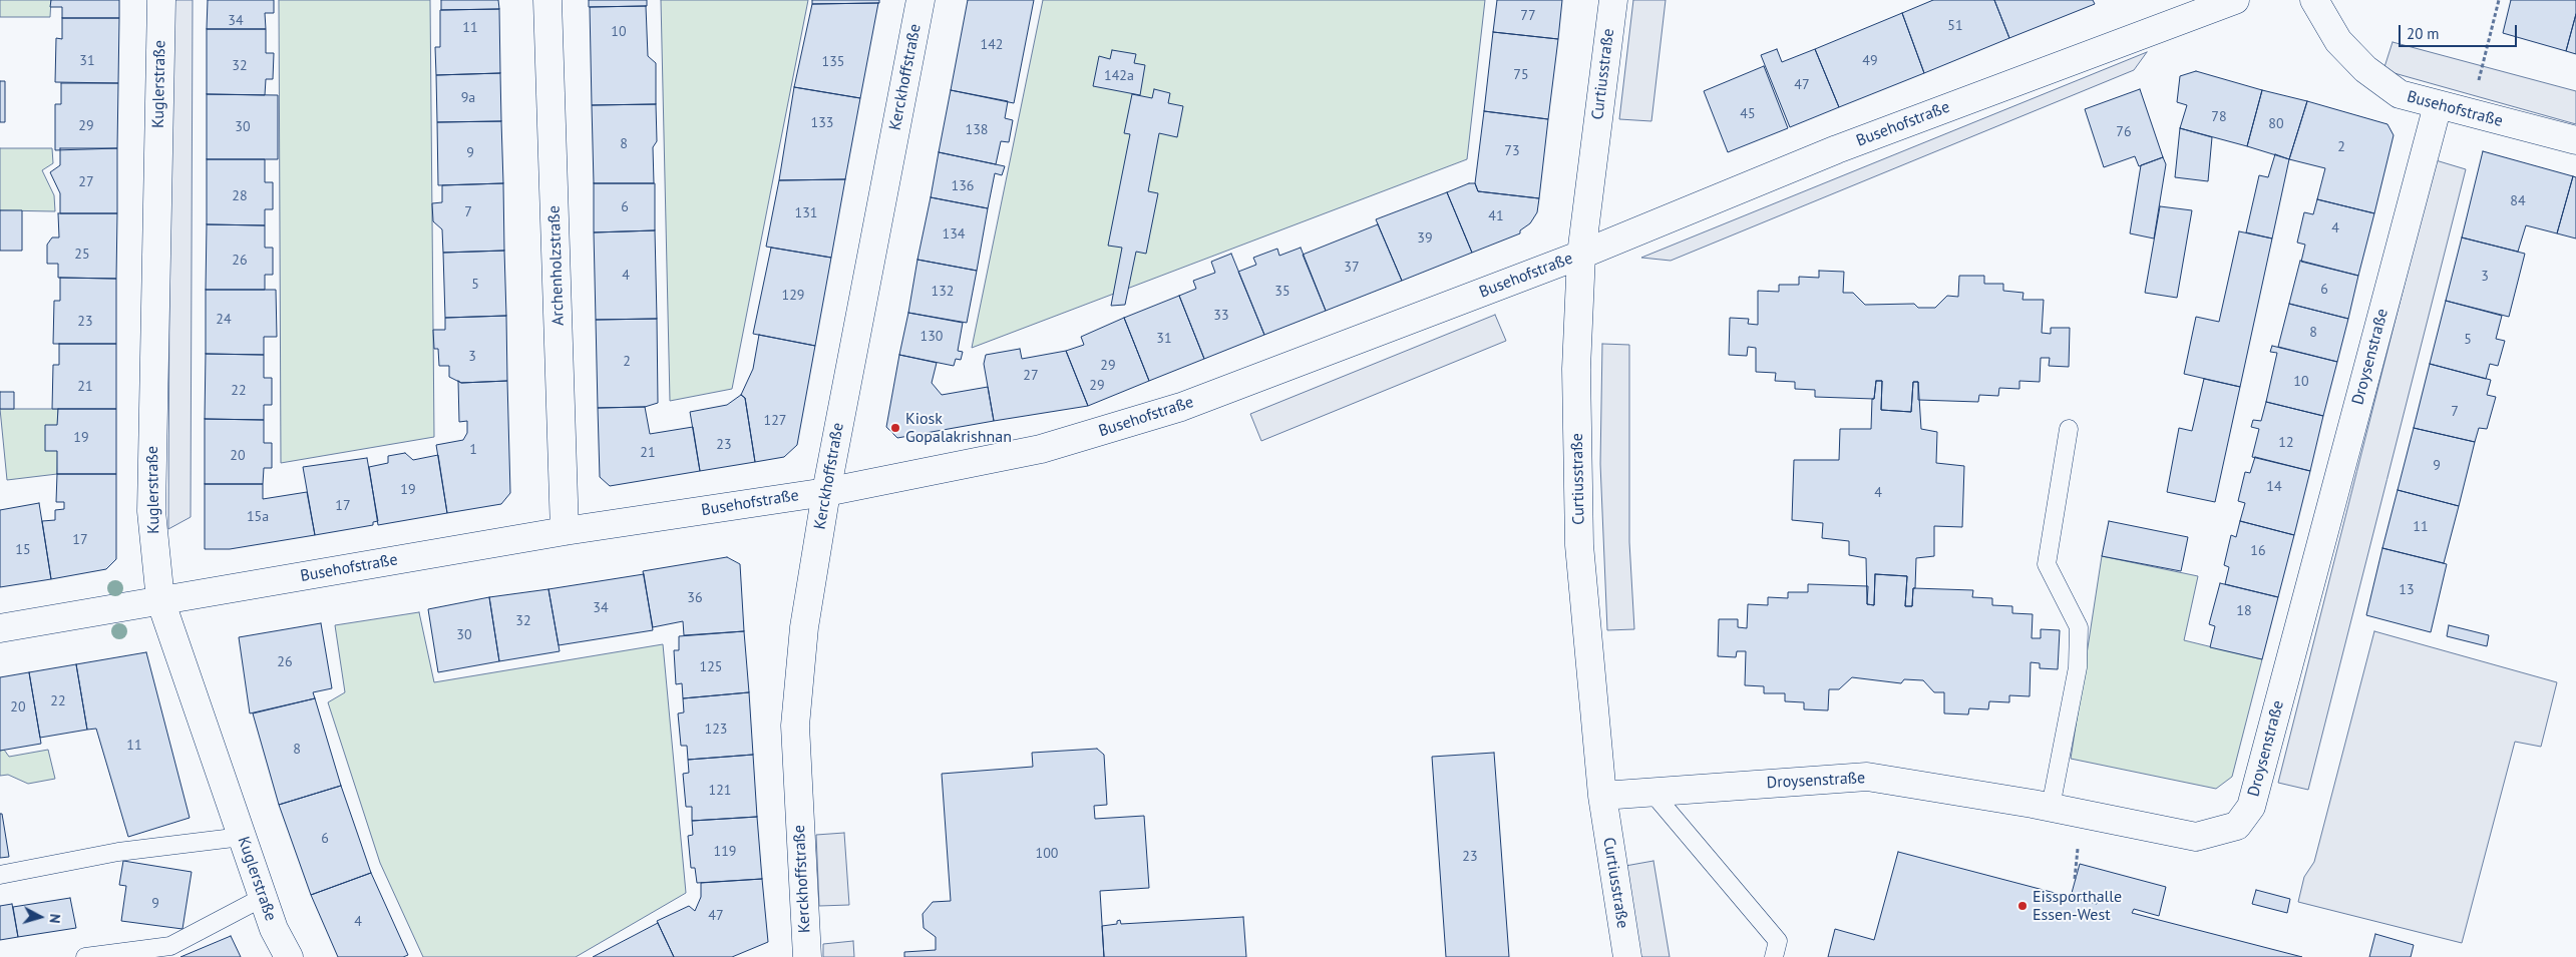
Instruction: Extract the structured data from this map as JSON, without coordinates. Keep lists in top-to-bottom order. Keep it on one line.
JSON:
{"streets":{"street":["Curtiusstraße","Kerckhoffstraße","Kuglerstraße","Busehofstraße","Archenholzstraße","Droysenstraße"]},"crossings":[["Curtiusstraße","Busehofstraße"],["Curtiusstraße","Droysenstraße"],["Kerckhoffstraße","Busehofstraße"],["Kuglerstraße","Busehofstraße"],["Busehofstraße","Archenholzstraße"],["Busehofstraße","Droysenstraße"]],"places":["Kiosk Gopalakrishnan","Eissporthalle Essen-West"],"house_numbers":["77","34","51","11","10","142","31","49","135","32","75","142a","47","9a","45","78","133","80","29","30","138","76","8","2","73","9","27","136","28","84","6","7","131","41","4","134","39","25","26","37","4","3","5","6","132","35","129","33","24","23","8","130","31","5","3","2","29","27","10","29","21","22","7","127","19","12","23","1","21","20","9","14","19","4","17","15a","11","17","15","16","13","36","34","18","32","30","26","125","22","20","123","11","8","121","6","119","100","23","9","47","4"],"scale_bar":"20 m","north":"right"}
